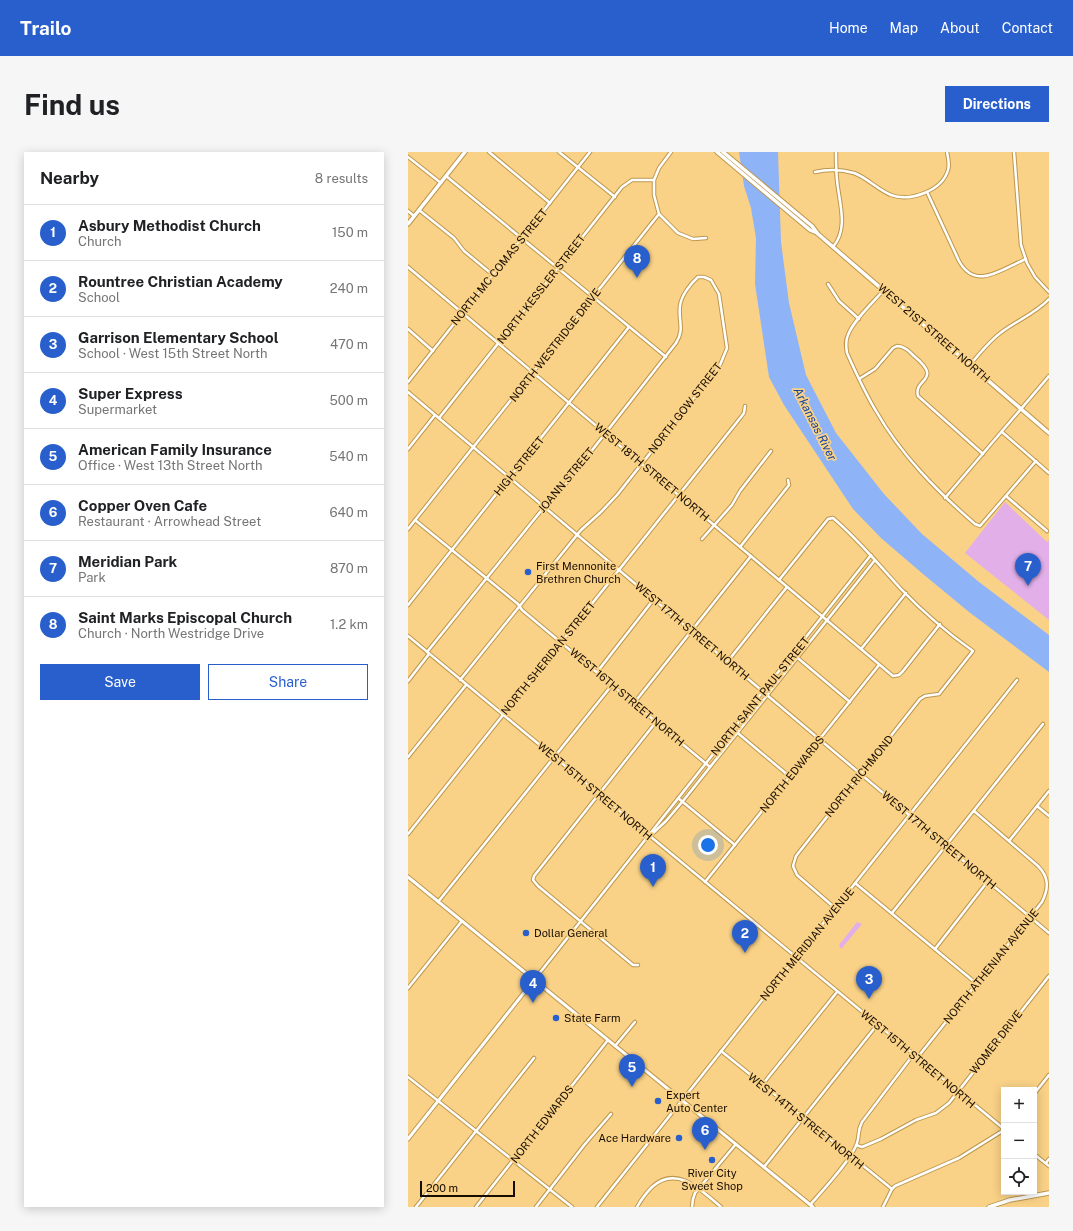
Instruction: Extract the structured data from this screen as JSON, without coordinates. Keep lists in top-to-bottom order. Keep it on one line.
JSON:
{"streets":{"main road":["WEST 21ST STREET NORTH"],"street":["NORTH MC COMAS STREET","NORTH KESSLER STREET","NORTH WESTRIDGE DRIVE","NORTH GOW STREET","HIGH STREET","WEST 18TH STREET NORTH","JOANN STREET","WEST 17TH STREET NORTH","NORTH SHERIDAN STREET","NORTH SAINT PAUL STREET","WEST 16TH STREET NORTH","NORTH EDWARDS","NORTH RICHMOND","WEST 15TH STREET NORTH","NORTH MERIDIAN AVENUE","NORTH ATHENIAN AVENUE","WOMER DRIVE","WEST 14TH STREET NORTH"]},"crossings":[["NORTH MC COMAS STREET","WEST 18TH STREET NORTH"],["NORTH KESSLER STREET","WEST 18TH STREET NORTH"],["NORTH KESSLER STREET","WEST 17TH STREET NORTH"],["NORTH WESTRIDGE DRIVE","WEST 18TH STREET NORTH"],["NORTH WESTRIDGE DRIVE","WEST 17TH STREET NORTH"],["NORTH WESTRIDGE DRIVE","WEST 16TH STREET NORTH"],["NORTH GOW STREET","WEST 18TH STREET NORTH"],["NORTH GOW STREET","JOANN STREET"],["NORTH GOW STREET","WEST 17TH STREET NORTH"],["NORTH GOW STREET","WEST 16TH STREET NORTH"],["NORTH GOW STREET","WEST 15TH STREET NORTH"],["HIGH STREET","WEST 18TH STREET NORTH"],["HIGH STREET","WEST 17TH STREET NORTH"],["HIGH STREET","WEST 16TH STREET NORTH"],["WEST 18TH STREET NORTH","JOANN STREET"],["WEST 18TH STREET NORTH","NORTH SHERIDAN STREET"],["WEST 18TH STREET NORTH","NORTH SAINT PAUL STREET"],["WEST 18TH STREET NORTH","NORTH EDWARDS"],["WEST 18TH STREET NORTH","NORTH RICHMOND"],["JOANN STREET","WEST 17TH STREET NORTH"],["JOANN STREET","WEST 16TH STREET NORTH"],["JOANN STREET","WEST 15TH STREET NORTH"],["WEST 17TH STREET NORTH","NORTH SHERIDAN STREET"],["WEST 17TH STREET NORTH","NORTH SAINT PAUL STREET"],["WEST 17TH STREET NORTH","NORTH EDWARDS"],["WEST 17TH STREET NORTH","NORTH RICHMOND"],["WEST 17TH STREET NORTH","NORTH MERIDIAN AVENUE"],["WEST 17TH STREET NORTH","NORTH ATHENIAN AVENUE"],["NORTH SHERIDAN STREET","WEST 16TH STREET NORTH"],["NORTH SHERIDAN STREET","WEST 15TH STREET NORTH"],["NORTH SAINT PAUL STREET","WEST 16TH STREET NORTH"],["NORTH SAINT PAUL STREET","WEST 15TH STREET NORTH"],["NORTH EDWARDS","WEST 15TH STREET NORTH"],["NORTH RICHMOND","NORTH MERIDIAN AVENUE"],["WEST 15TH STREET NORTH","NORTH MERIDIAN AVENUE"],["WEST 15TH STREET NORTH","NORTH ATHENIAN AVENUE"],["WEST 15TH STREET NORTH","WOMER DRIVE"],["NORTH MERIDIAN AVENUE","WEST 14TH STREET NORTH"]],"water":["Arkansas River"],"places":["First Mennonite Brethren Church","Dollar General","State Farm","Expert Auto Center","Ace Hardware","River City Sweet Shop"],"scale_bar":"200 m","page":{"header":"Trailo","nav":["Home","Map","About","Contact"],"buttons":["Directions",["Save","Share"]],"title":"Find us","heading":["Nearby","8 results"],"list":[{"mark":"1","name":"Asbury Methodist Church","note":"Church","value":"150 m"},{"mark":"2","name":"Rountree Christian Academy","note":"School","value":"240 m"},{"mark":"3","name":"Garrison Elementary School","note":"School · West 15th Street North","value":"470 m"},{"mark":"4","name":"Super Express","note":"Supermarket","value":"500 m"},{"mark":"5","name":"American Family Insurance","note":"Office · West 13th Street North","value":"540 m"},{"mark":"6","name":"Copper Oven Cafe","note":"Restaurant · Arrowhead Street","value":"640 m"},{"mark":"7","name":"Meridian Park","note":"Park","value":"870 m"},{"mark":"8","name":"Saint Marks Episcopal Church","note":"Church · North Westridge Drive","value":"1.2 km"}],"pins":["8","7","1","2","3","4","5","6"],"map_buttons":["+","−"],"scale":"200 m"}}
